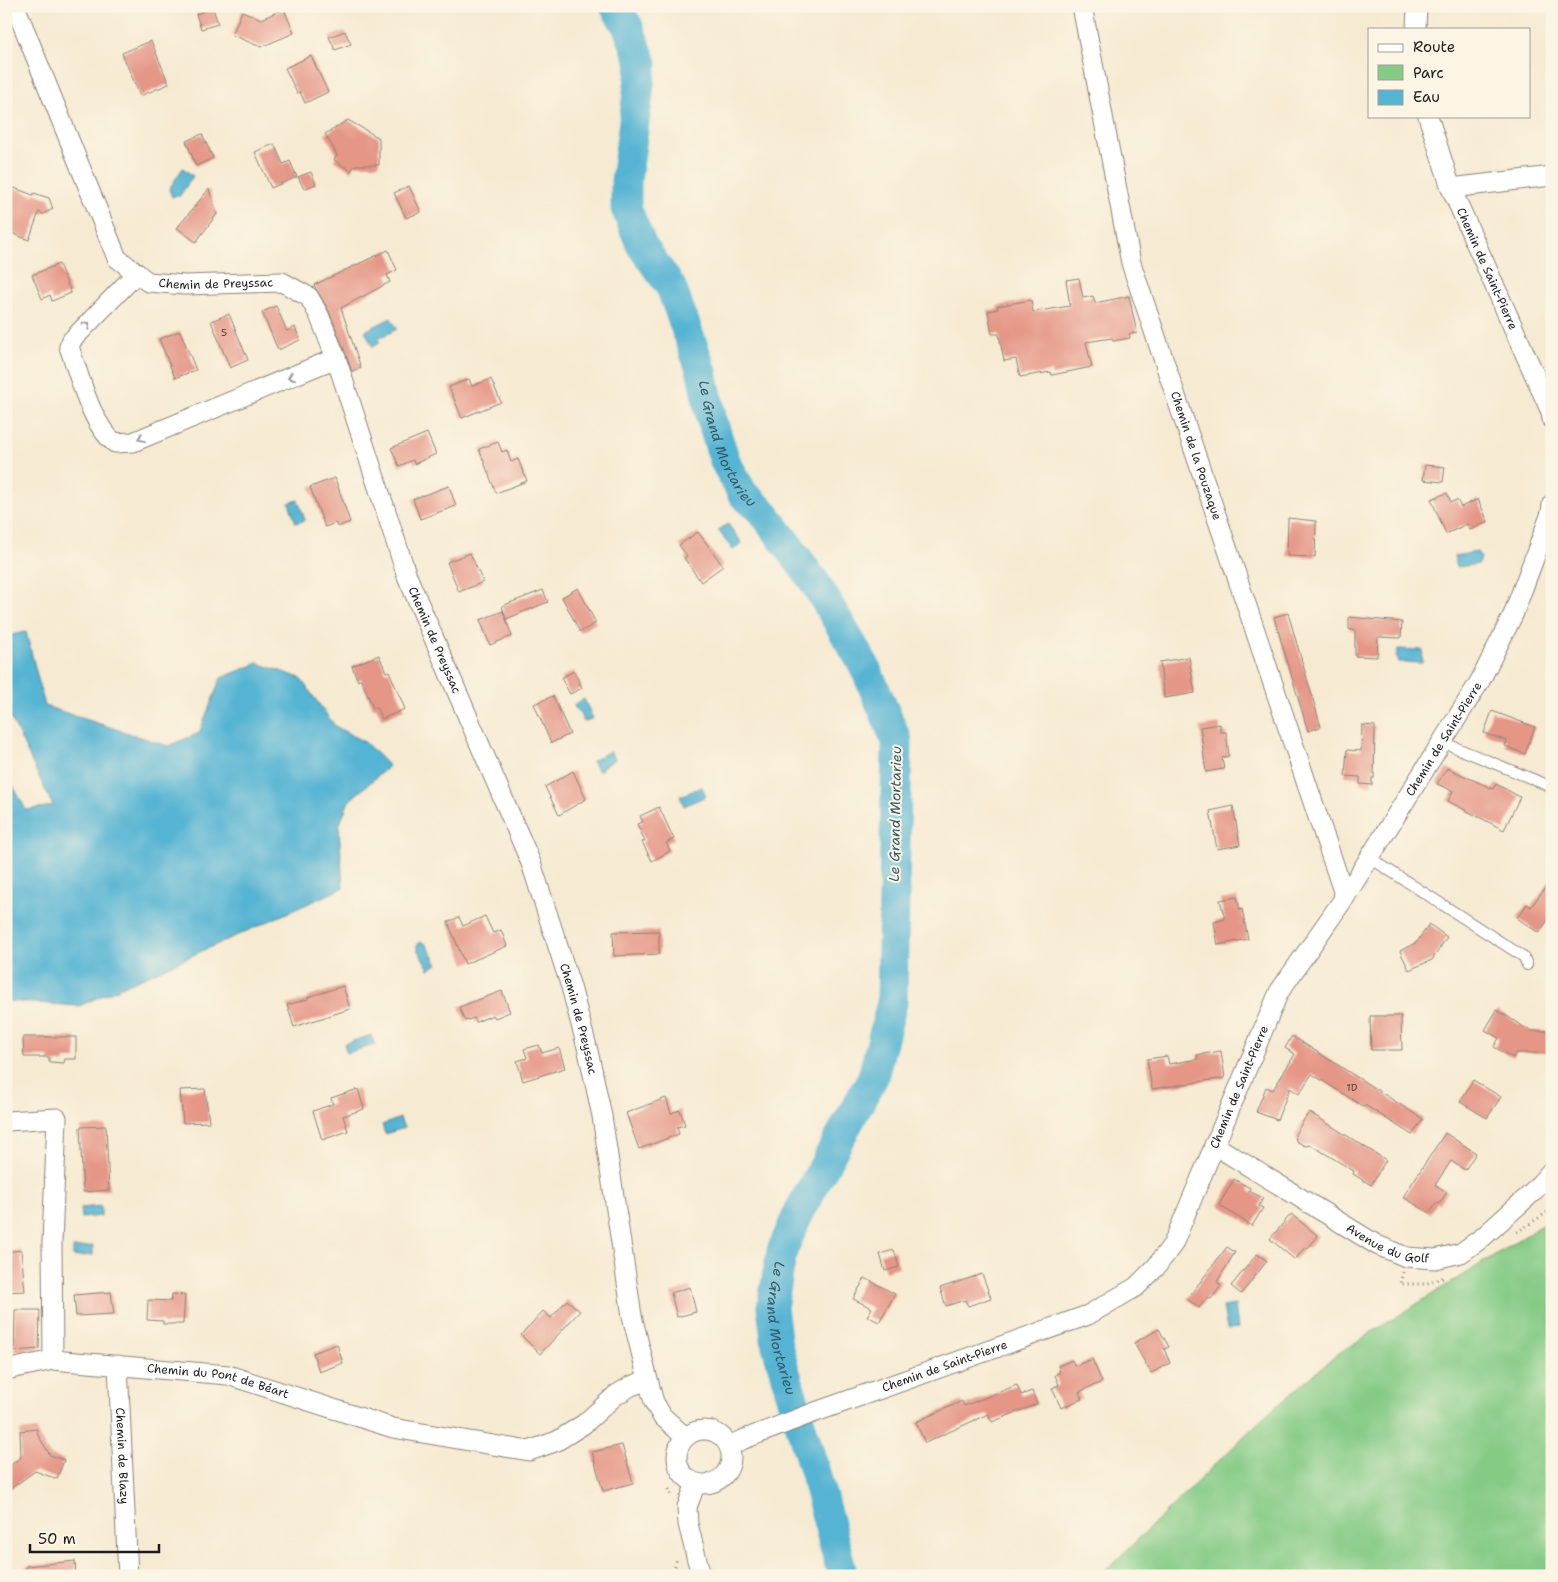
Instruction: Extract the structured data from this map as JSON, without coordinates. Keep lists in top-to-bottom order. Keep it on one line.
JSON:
{"streets":{"street":["Chemin de Saint-Pierre","Chemin de Preyssac","Chemin de la Pouzaque","Avenue du Golf","Chemin du Pont de Béart","Chemin de Blazy"]},"crossings":[["Chemin de Saint-Pierre","Chemin de Preyssac"],["Chemin de Saint-Pierre","Chemin de la Pouzaque"],["Chemin de Saint-Pierre","Avenue du Golf"],["Chemin de Preyssac","Chemin du Pont de Béart"],["Chemin du Pont de Béart","Chemin de Blazy"]],"water":["Le Grand Mortarieu"],"house_numbers":["5","1D"],"legend":["Route","Parc","Eau"],"scale_bar":"50 m"}
